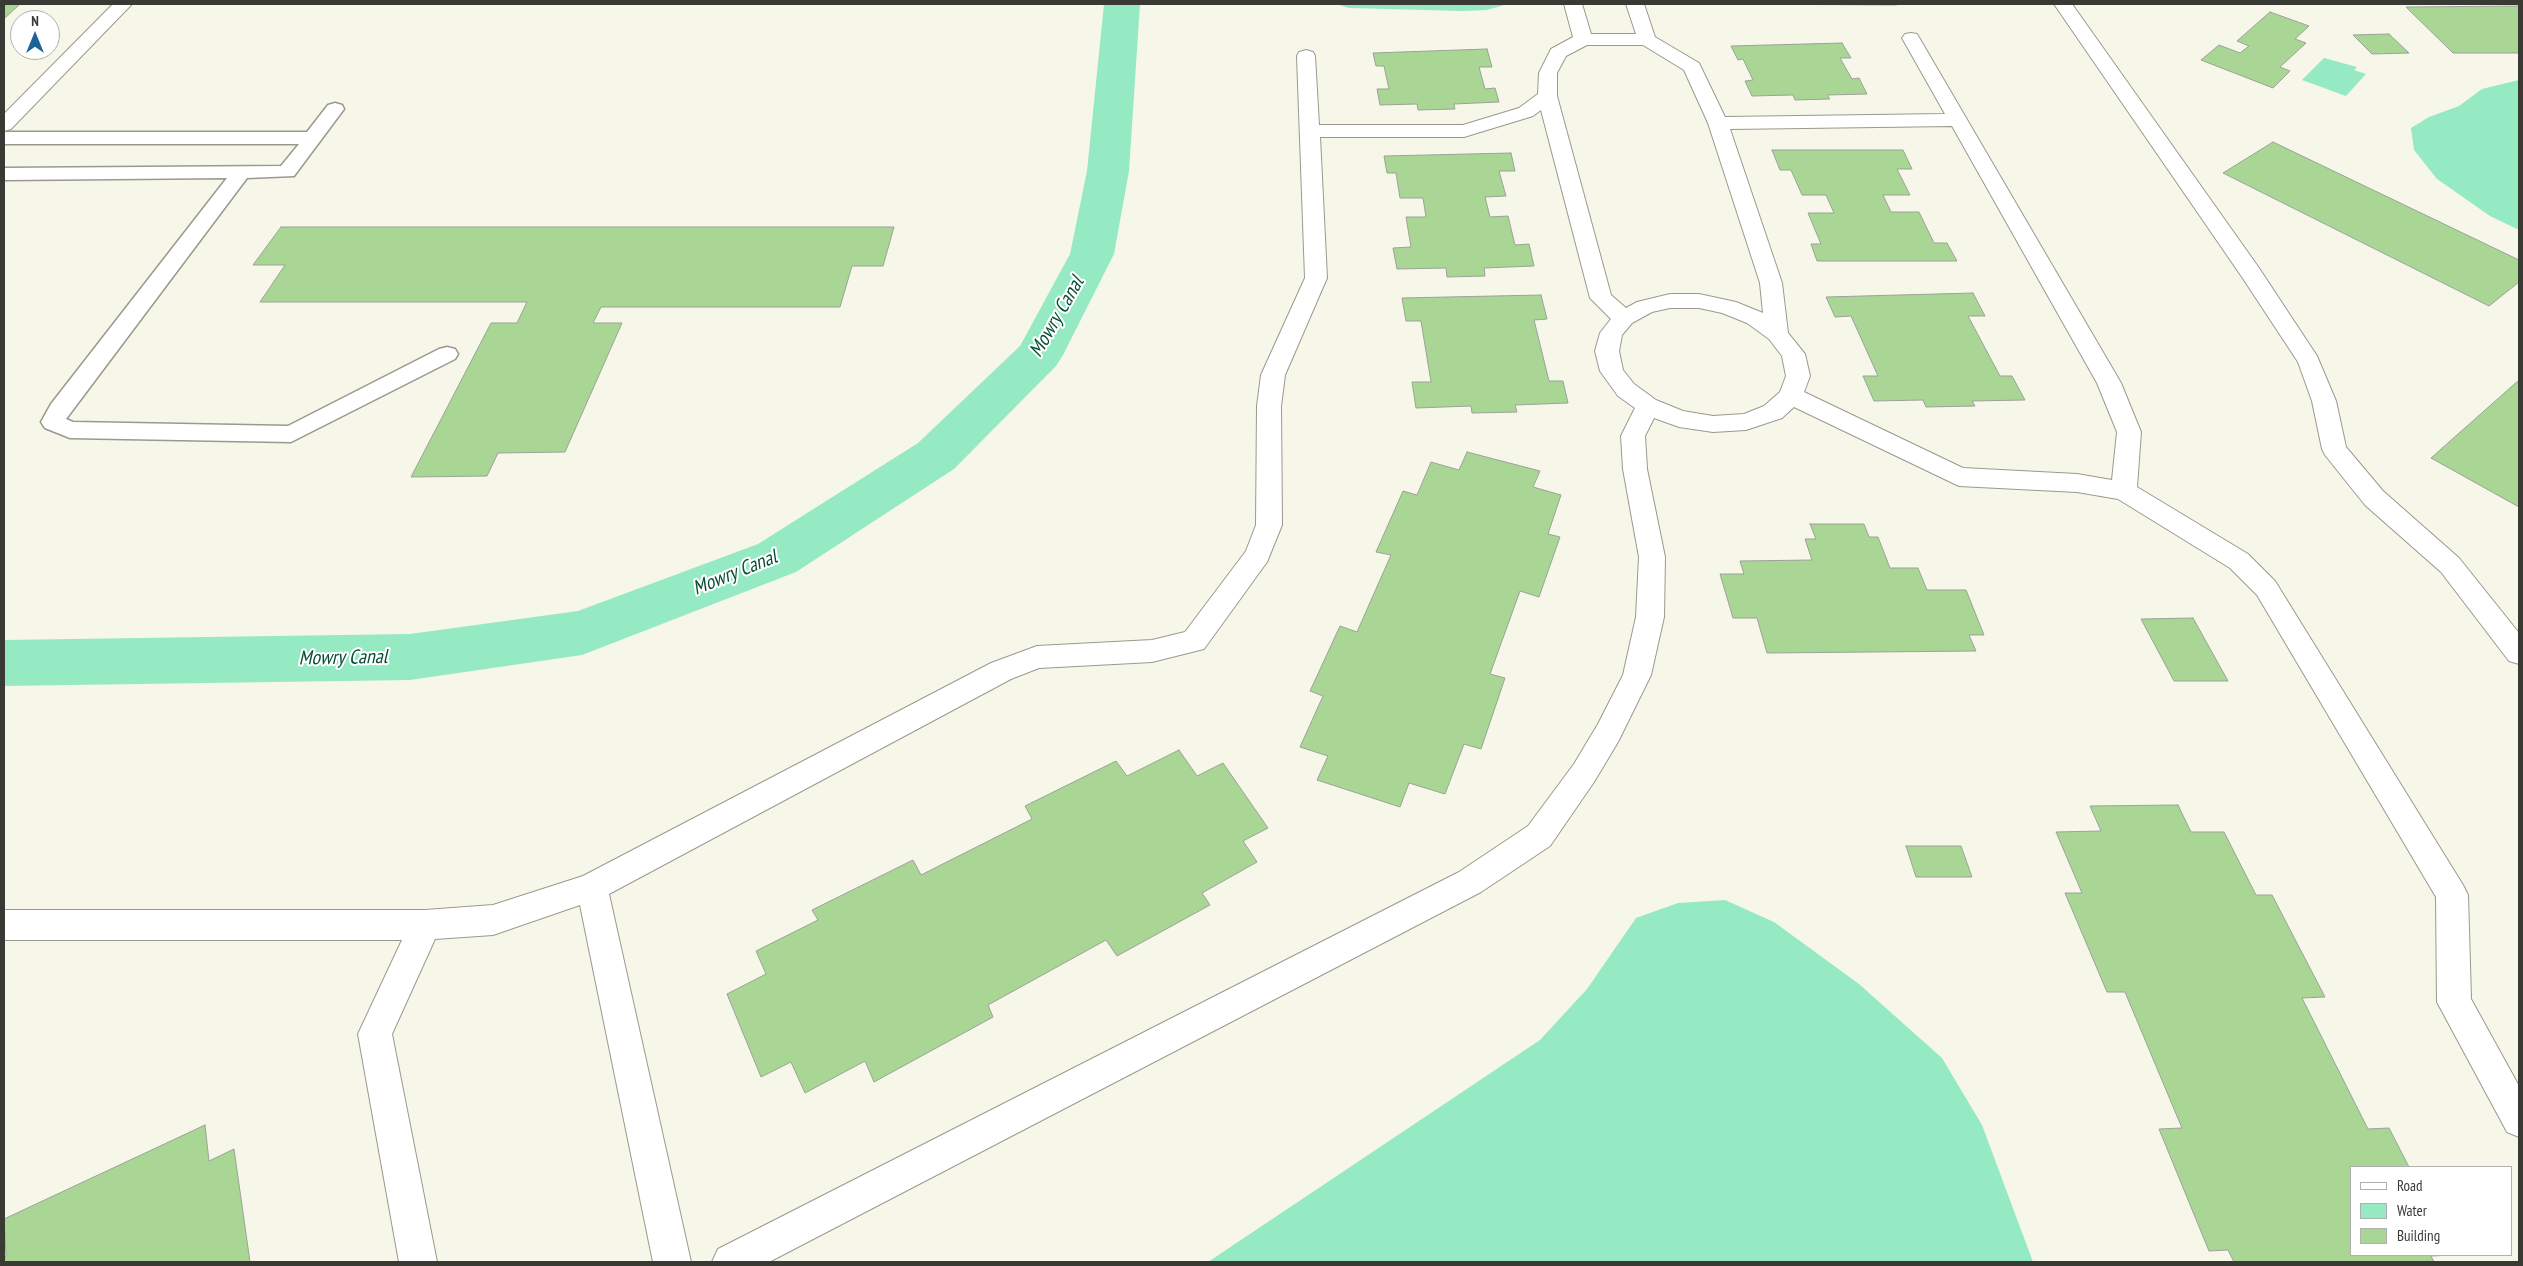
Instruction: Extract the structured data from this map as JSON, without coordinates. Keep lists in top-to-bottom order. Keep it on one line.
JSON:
{"water":["Mowry Canal"],"legend":["Road","Water","Building"],"north":"top"}
